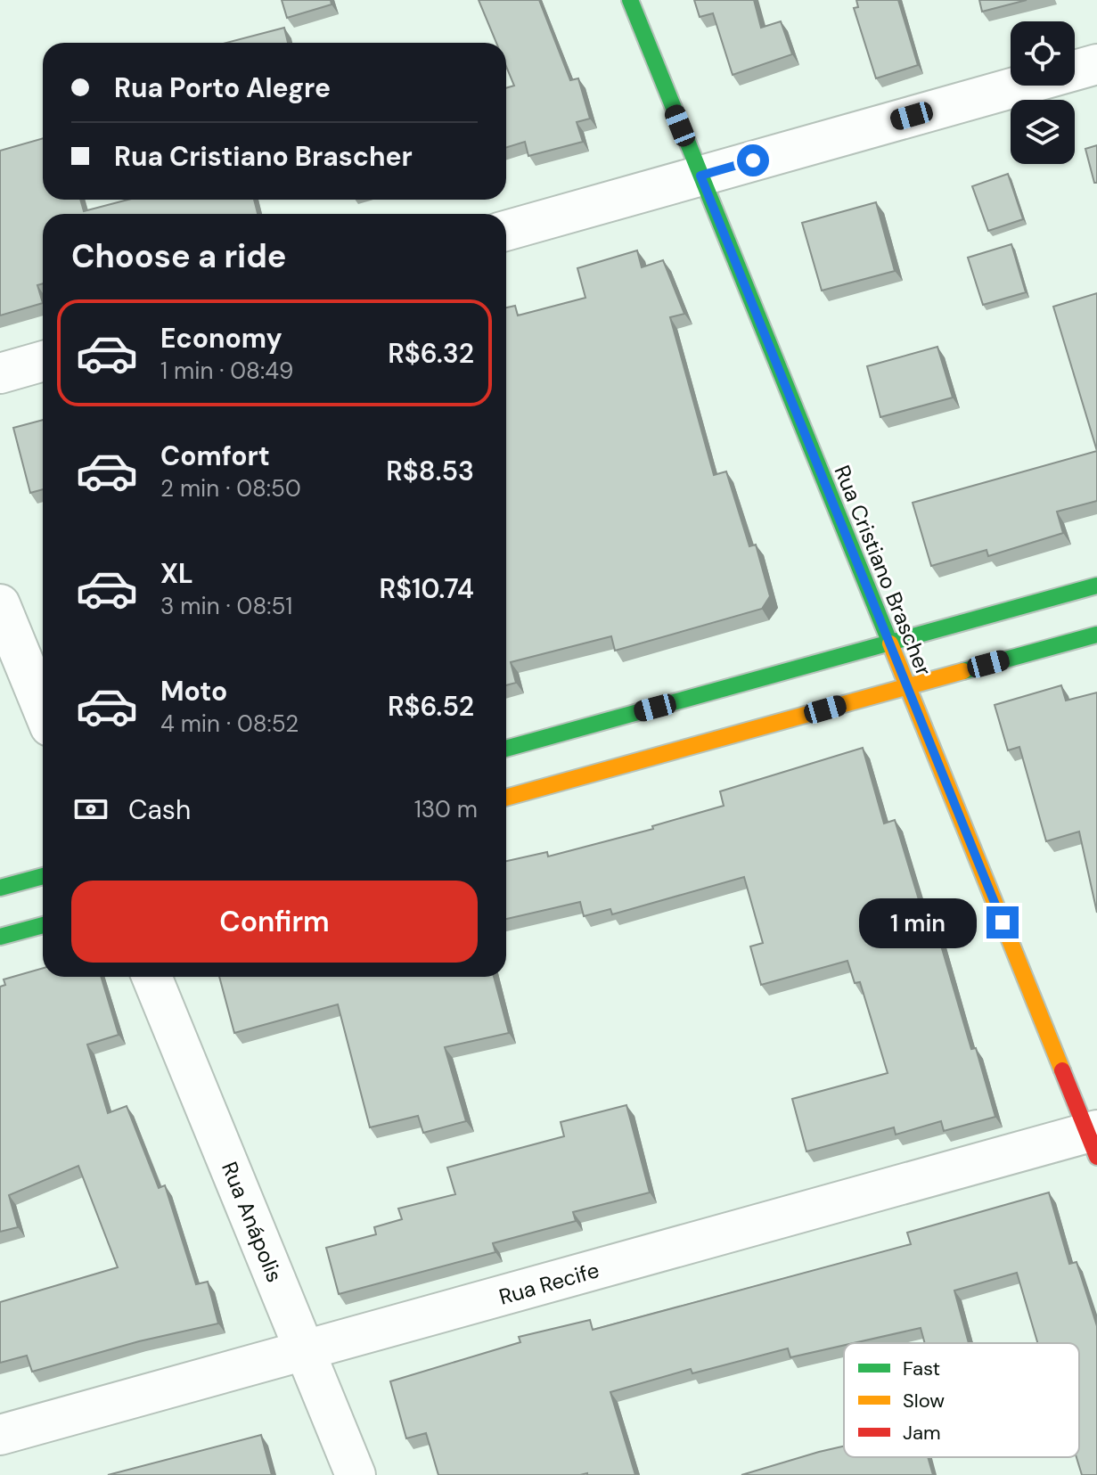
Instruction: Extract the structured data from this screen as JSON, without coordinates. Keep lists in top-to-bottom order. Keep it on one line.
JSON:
{"streets":{"main road":["Rua Cristiano Brascher"],"street":["Rua Anápolis","Rua Recife"]},"crossings":[["Rua Cristiano Brascher","Rua Recife"],["Rua Anápolis","Rua Recife"]],"legend":["Fast","Slow","Jam"],"page":{"banner":["Rua Porto Alegre","Rua Cristiano Brascher"],"heading":"Choose a ride","list":[{"name":"Economy","note":"1 min · 08:49","value":"R$6.32"},{"name":"Comfort","note":"2 min · 08:50","value":"R$8.53"},{"name":"XL","note":"3 min · 08:51","value":"R$10.74"},{"name":"Moto","note":"4 min · 08:52","value":"R$6.52"}],"pay":["Cash","130 m"],"buttons":"Confirm","bubble":"1 min"}}
